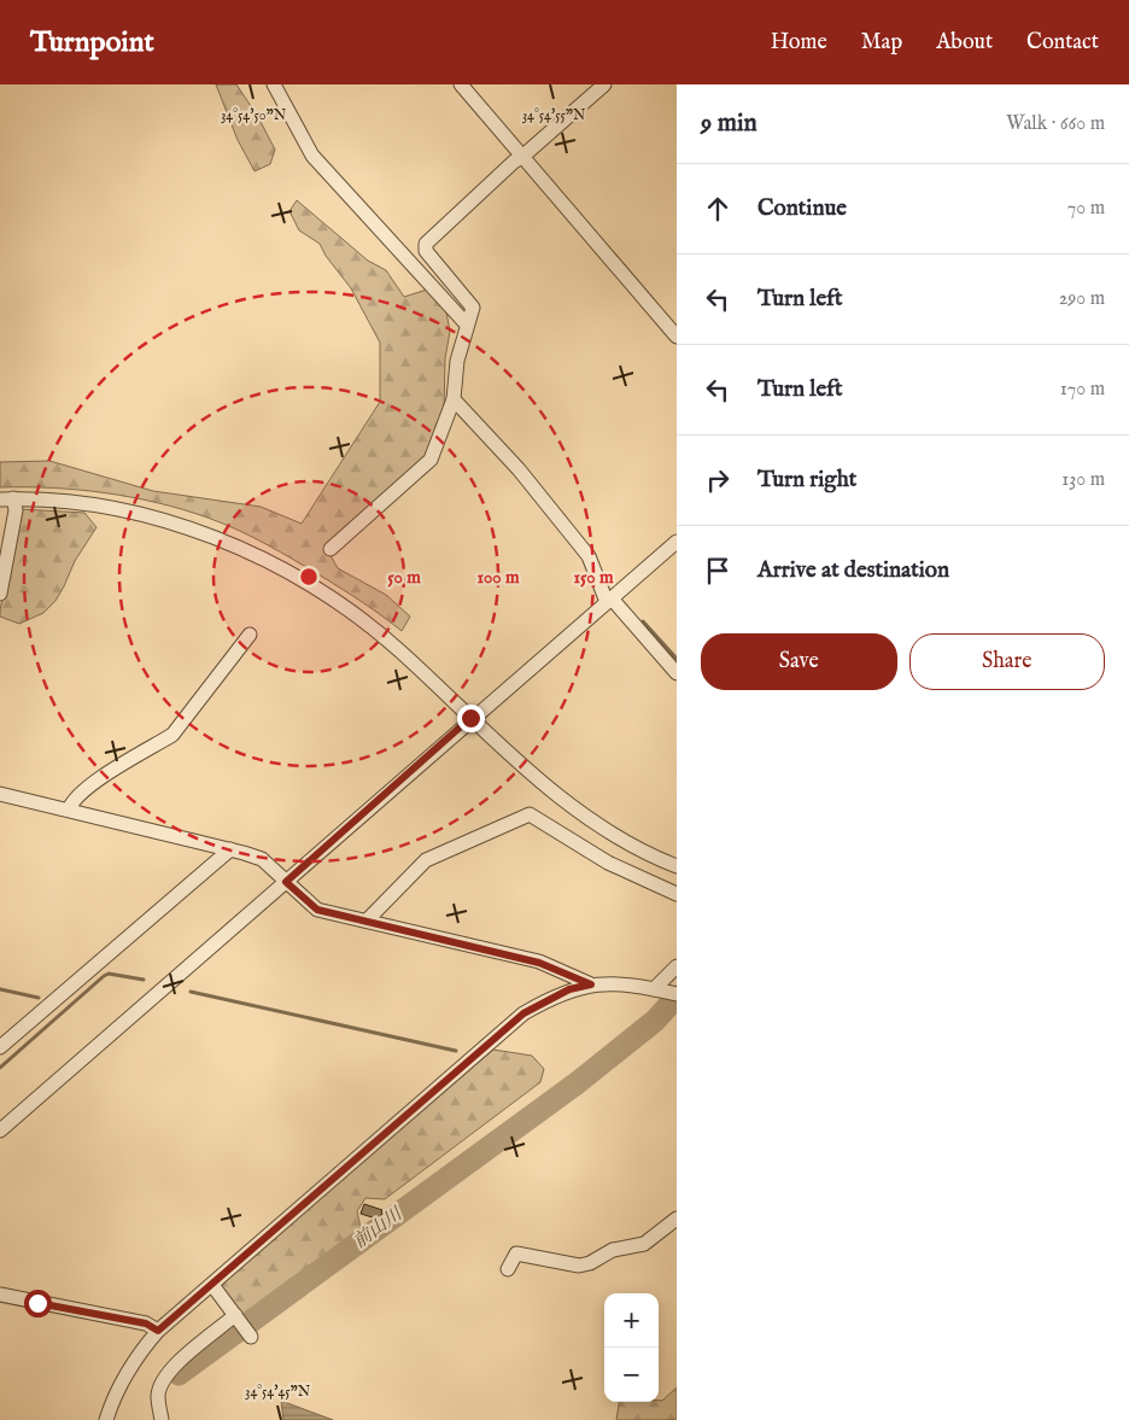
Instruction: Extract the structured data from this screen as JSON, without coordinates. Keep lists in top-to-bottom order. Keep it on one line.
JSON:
{"water":["前山川"],"page":{"header":"Turnpoint","nav":["Home","Map","About","Contact"],"heading":["9 min","Walk · 660 m"],"list":[["Continue","70 m"],["Turn left","290 m"],["Turn left","170 m"],["Turn right","130 m"],"Arrive at destination"],"buttons":["Save","Share"],"map_buttons":["+","−"]},"coordinates":["34°54'50\"N","34°54'55\"N","34°54'45\"N"],"rings":["50 m","100 m","150 m"]}
